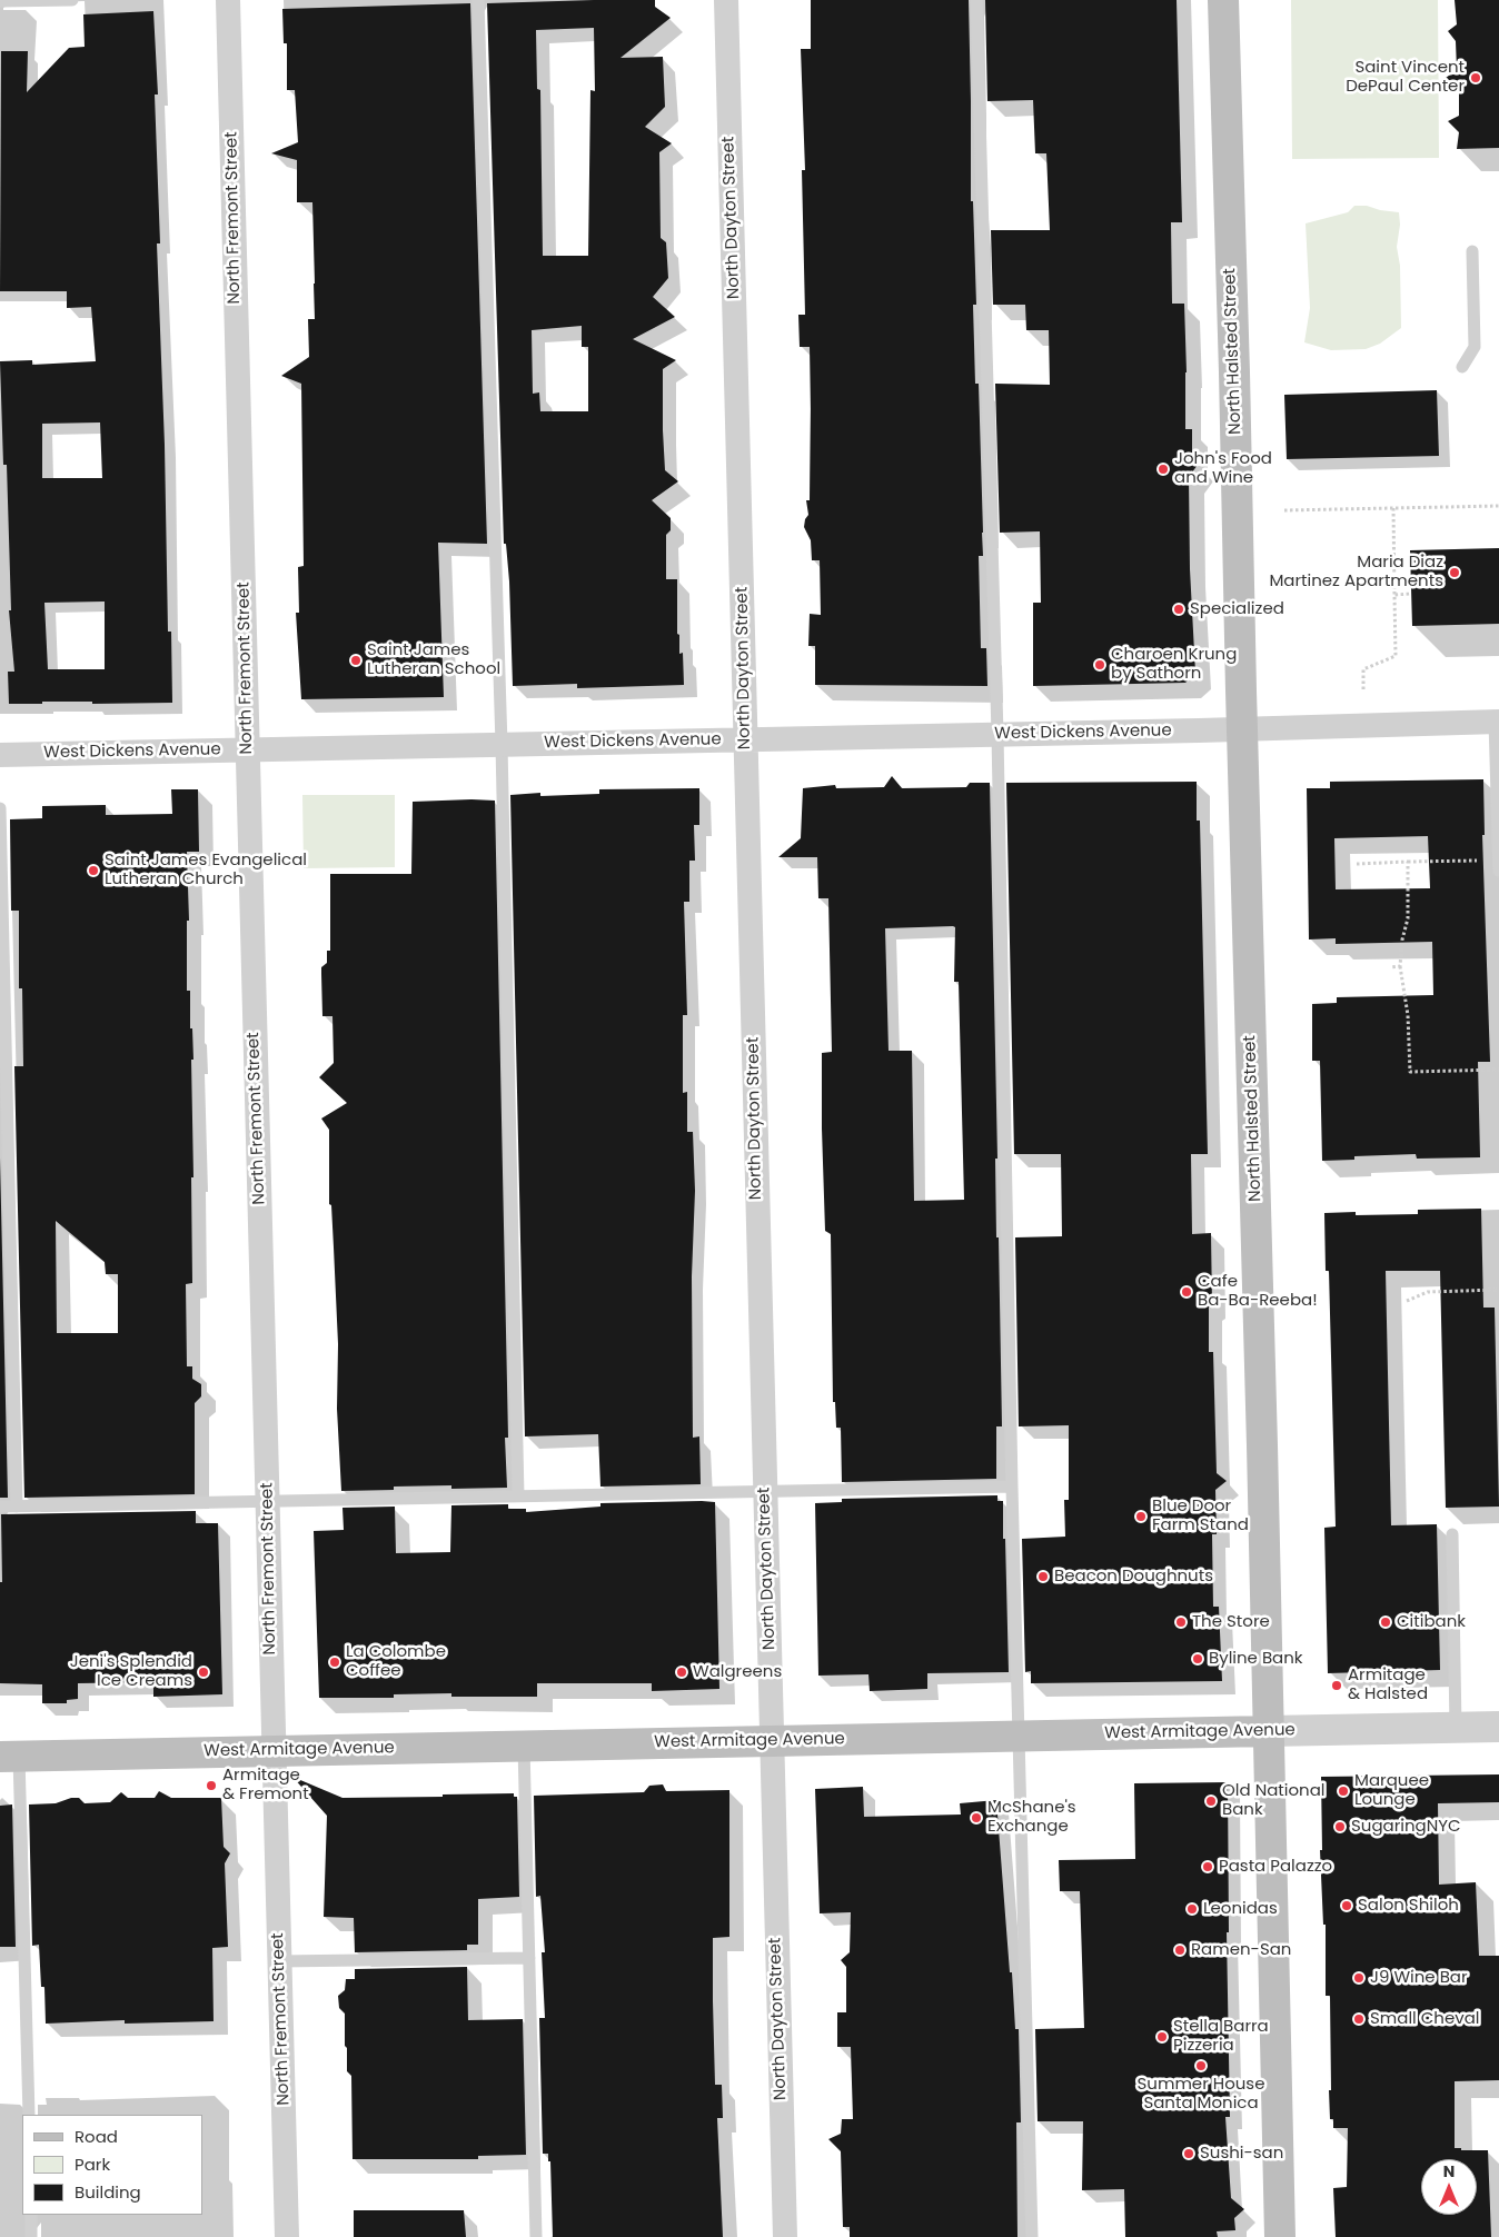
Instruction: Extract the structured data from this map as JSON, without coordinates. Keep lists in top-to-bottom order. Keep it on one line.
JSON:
{"streets":{"main road":["North Halsted Street","West Armitage Avenue"],"street":["North Fremont Street","North Dayton Street","West Dickens Avenue"]},"crossings":[["North Fremont Street","West Dickens Avenue"],["North Fremont Street","West Armitage Avenue"],["North Dayton Street","West Dickens Avenue"],["North Dayton Street","West Armitage Avenue"],["North Halsted Street","West Dickens Avenue"],["North Halsted Street","West Armitage Avenue"]],"places":["Saint Vincent DePaul Center","John's Food and Wine","Maria Diaz Martinez Apartments","Specialized","Saint James Lutheran School","Charoen Krung by Sathorn","Saint James Evangelical Lutheran Church","Cafe Ba-Ba-Reeba!","Blue Door Farm Stand","Beacon Doughnuts","The Store","Citibank","Byline Bank","La Colombe Coffee","Jeni's Splendid Ice Creams","Walgreens","Armitage & Halsted","Armitage & Fremont","Marquee Lounge","Old National Bank","McShane's Exchange","SugaringNYC","Pasta Palazzo","Salon Shiloh","Leonidas","Ramen-San","J9 Wine Bar","Small Cheval","Stella Barra Pizzeria","Summer House Santa Monica","Sushi-san"],"legend":["Road","Park","Building"],"north":"top"}
